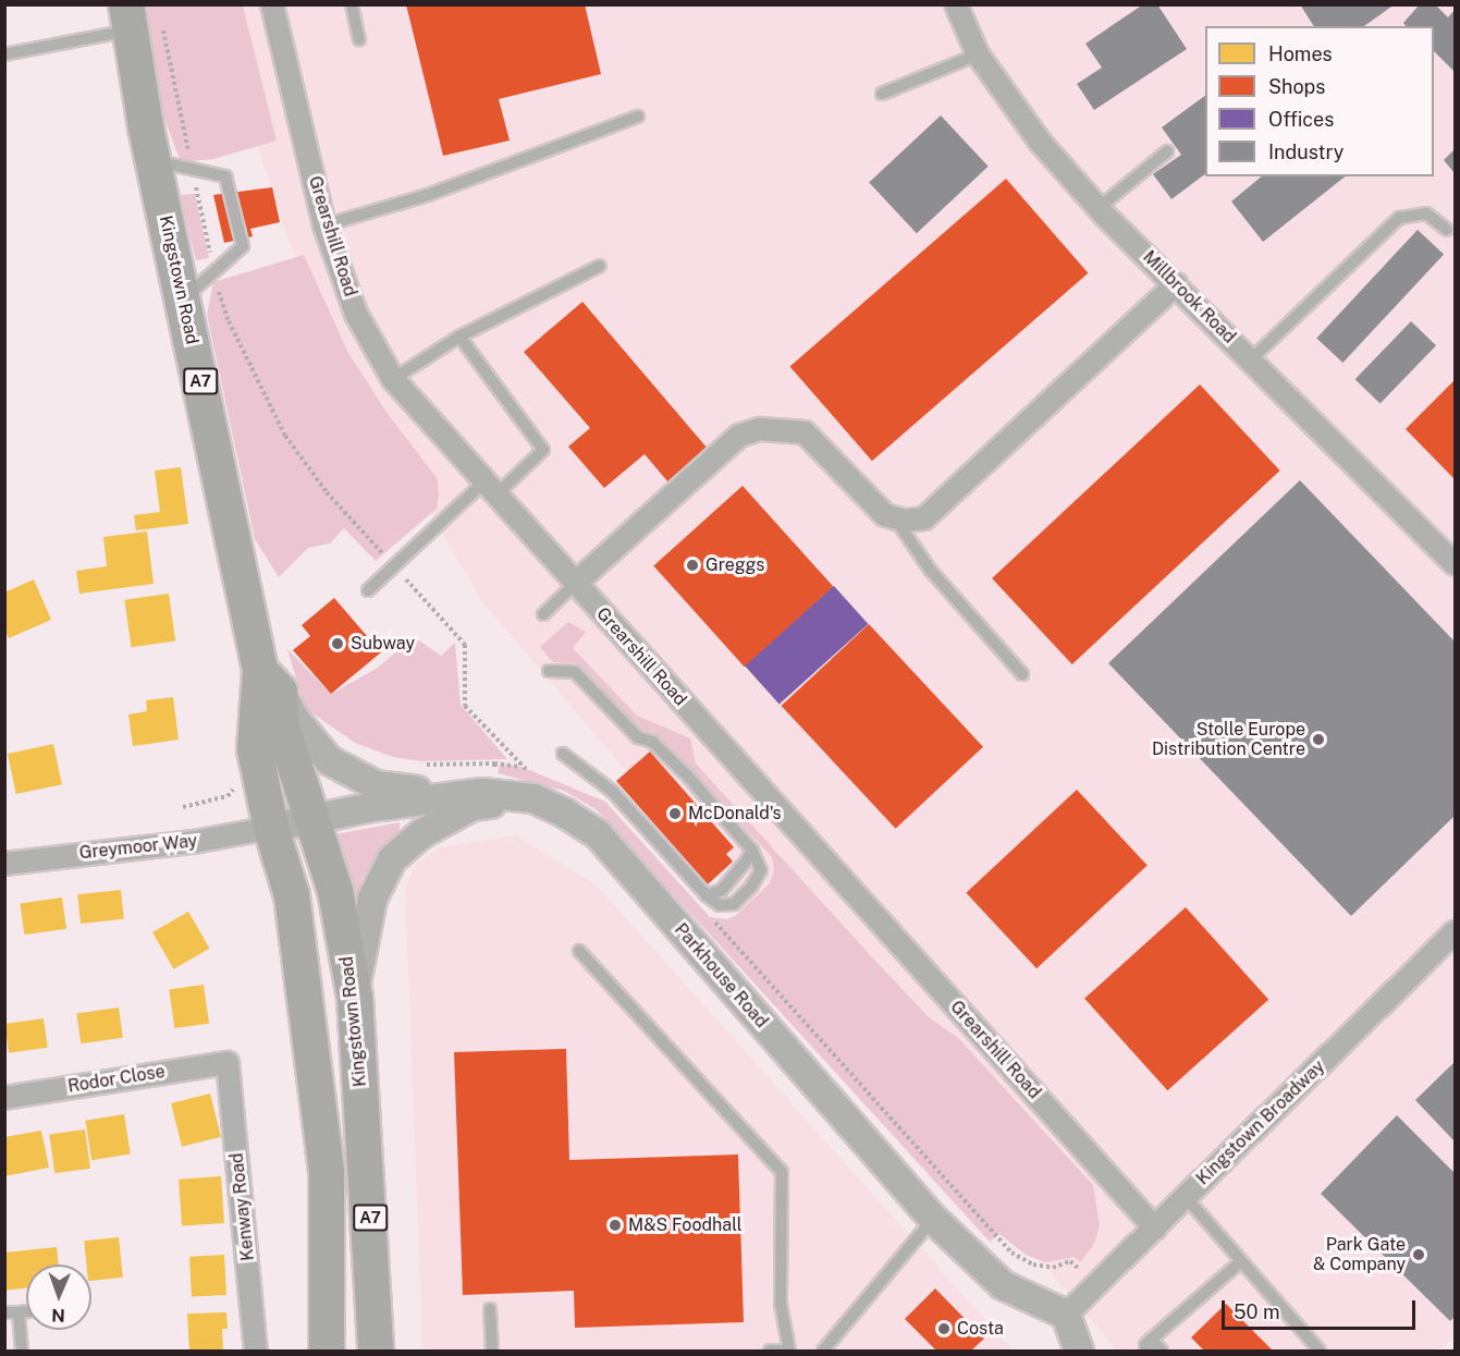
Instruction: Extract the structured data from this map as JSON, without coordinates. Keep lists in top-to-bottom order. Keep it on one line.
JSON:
{"streets":{"main road":["Kingstown Road","A7"],"street":["Grearshill Road","Millbrook Road","Greymoor Way","Parkhouse Road","Rodor Close","Kingstown Broadway","Kenway Road"]},"crossings":[["Grearshill Road","Kingstown Broadway"],["Kingstown Road","Greymoor Way"],["Kingstown Road","Parkhouse Road"],["Greymoor Way","Parkhouse Road"],["Parkhouse Road","Kingstown Broadway"],["Rodor Close","Kenway Road"]],"places":["Greggs","Subway","Stolle Europe Distribution Centre","McDonald's","M&S Foodhall","Park Gate & Company","Costa"],"legend":["Homes","Shops","Offices","Industry"],"scale_bar":"50 m","north":"bottom"}
